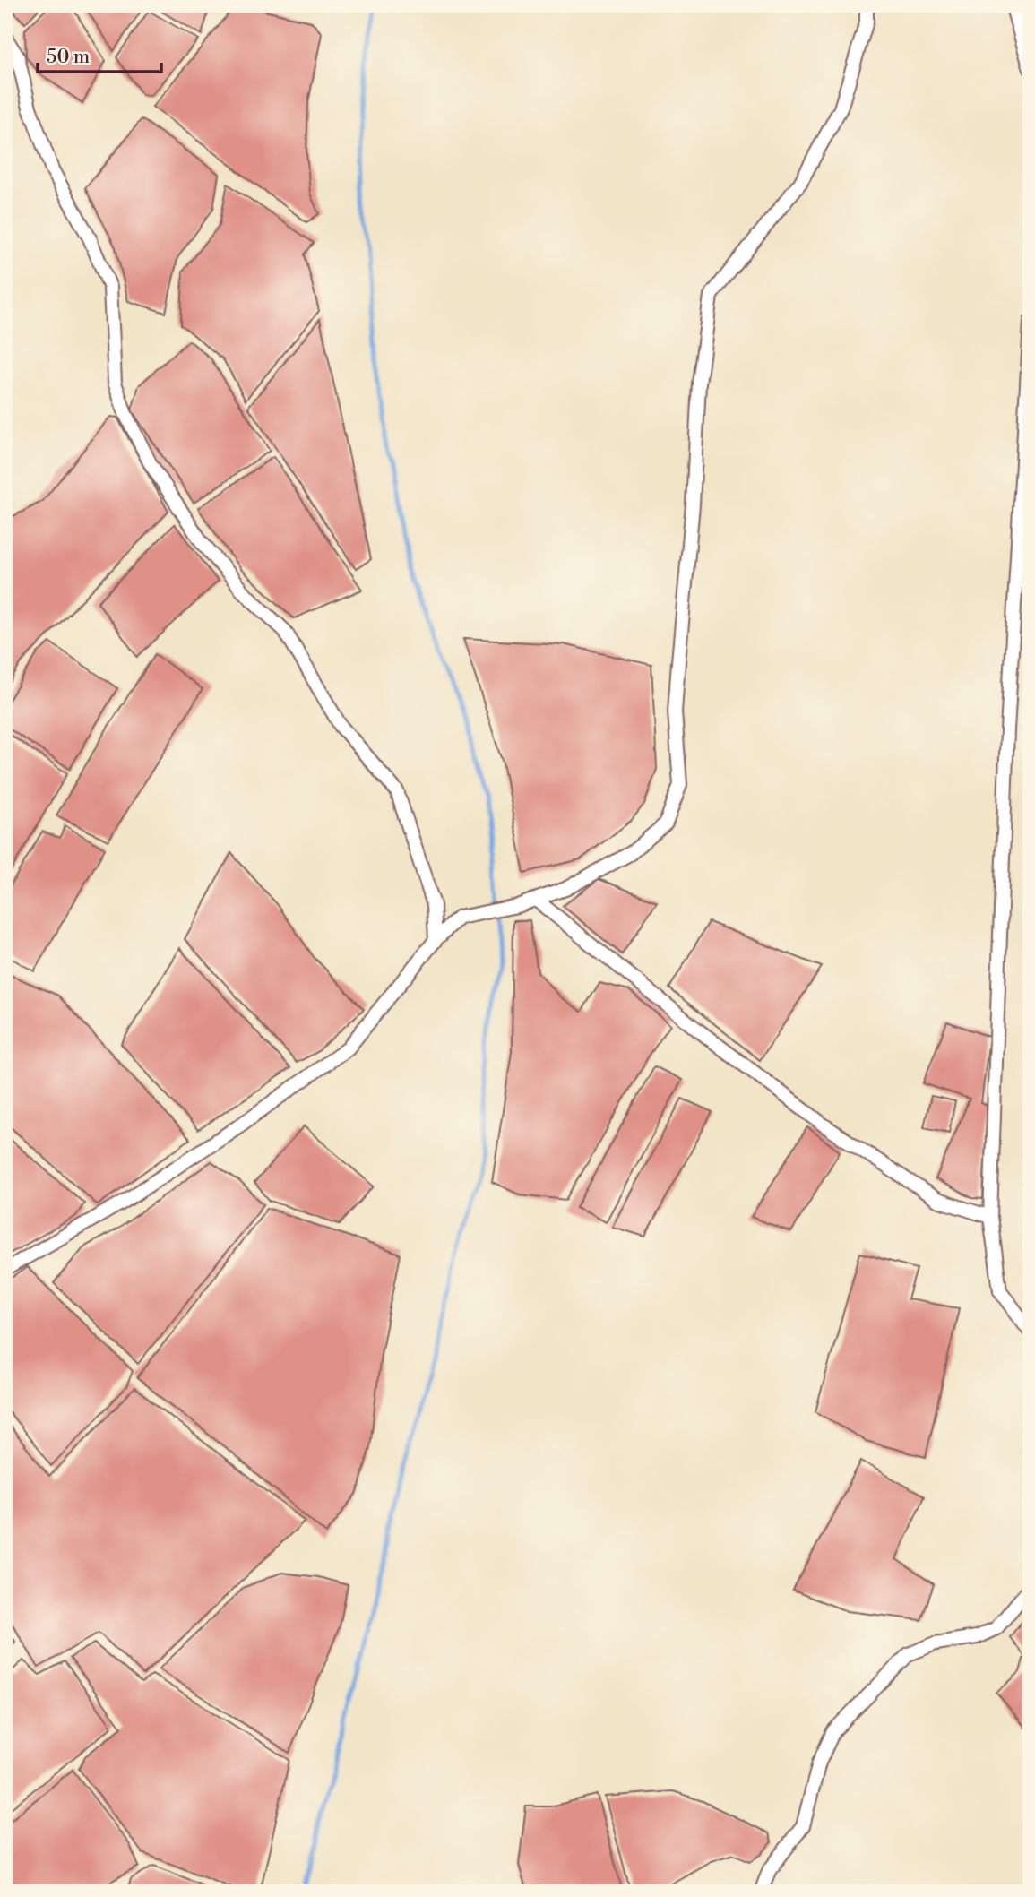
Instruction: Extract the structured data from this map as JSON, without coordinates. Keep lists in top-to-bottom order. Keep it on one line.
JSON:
{"scale_bar":"50 m"}
